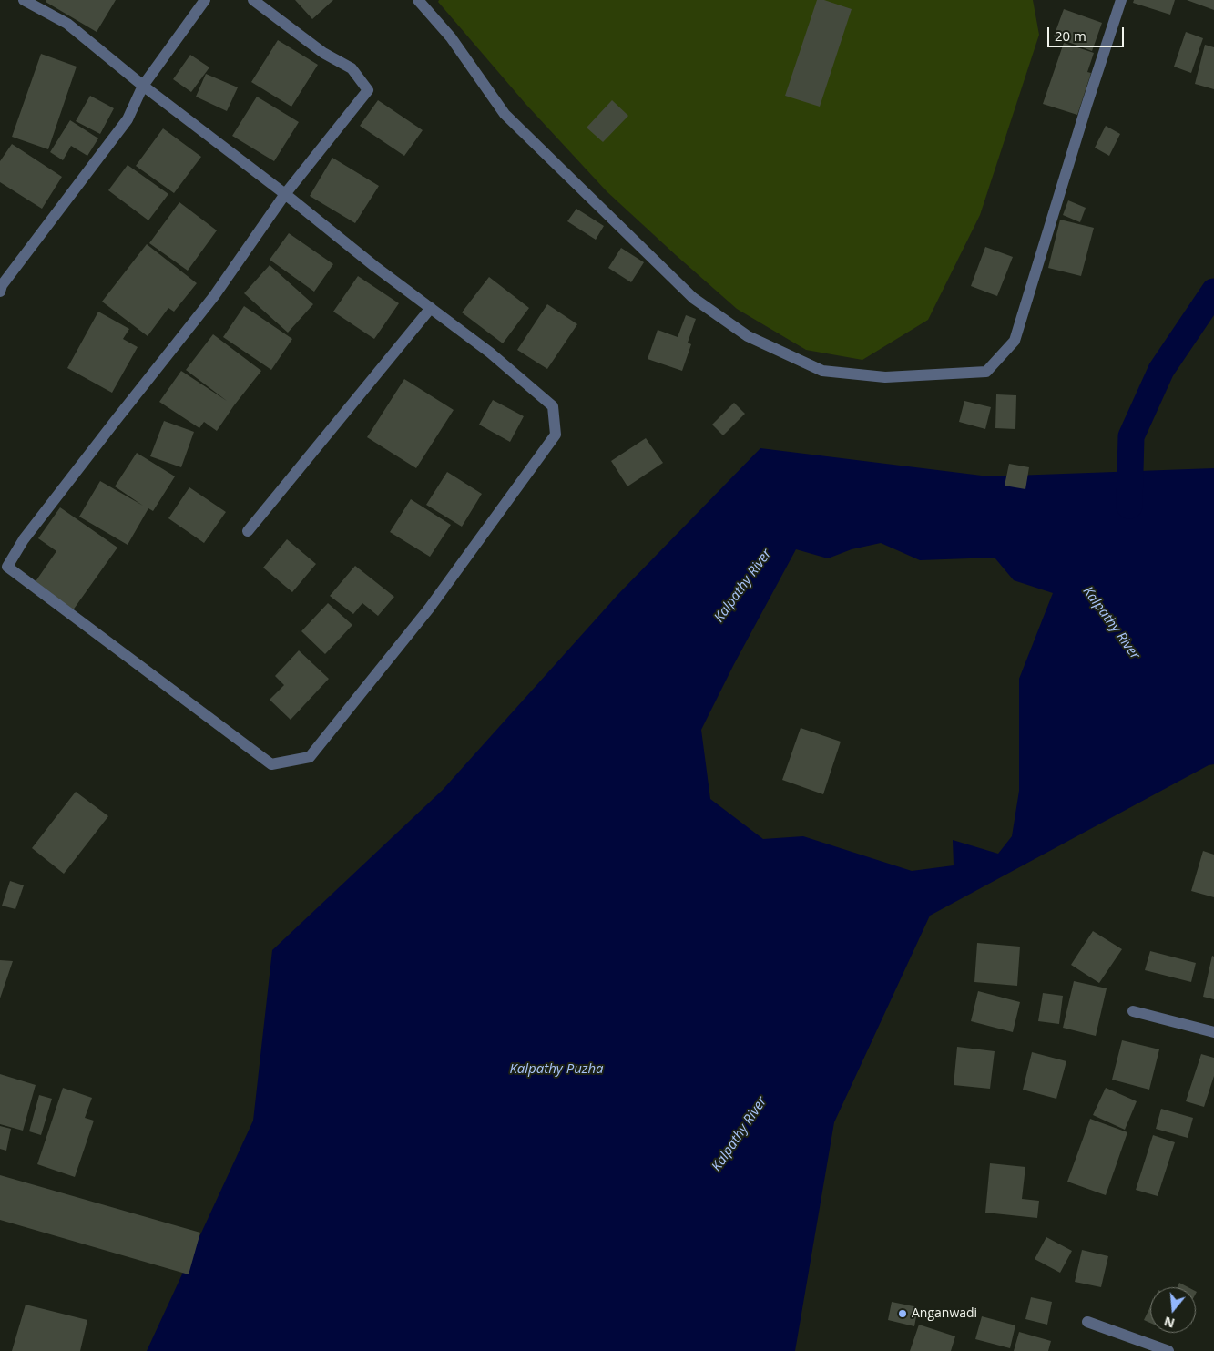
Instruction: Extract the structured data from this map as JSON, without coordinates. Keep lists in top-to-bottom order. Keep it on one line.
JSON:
{"water":["Kalpathy River","Kalpathy Puzha"],"places":["Anganwadi"],"scale_bar":"20 m","north":"bottom"}
